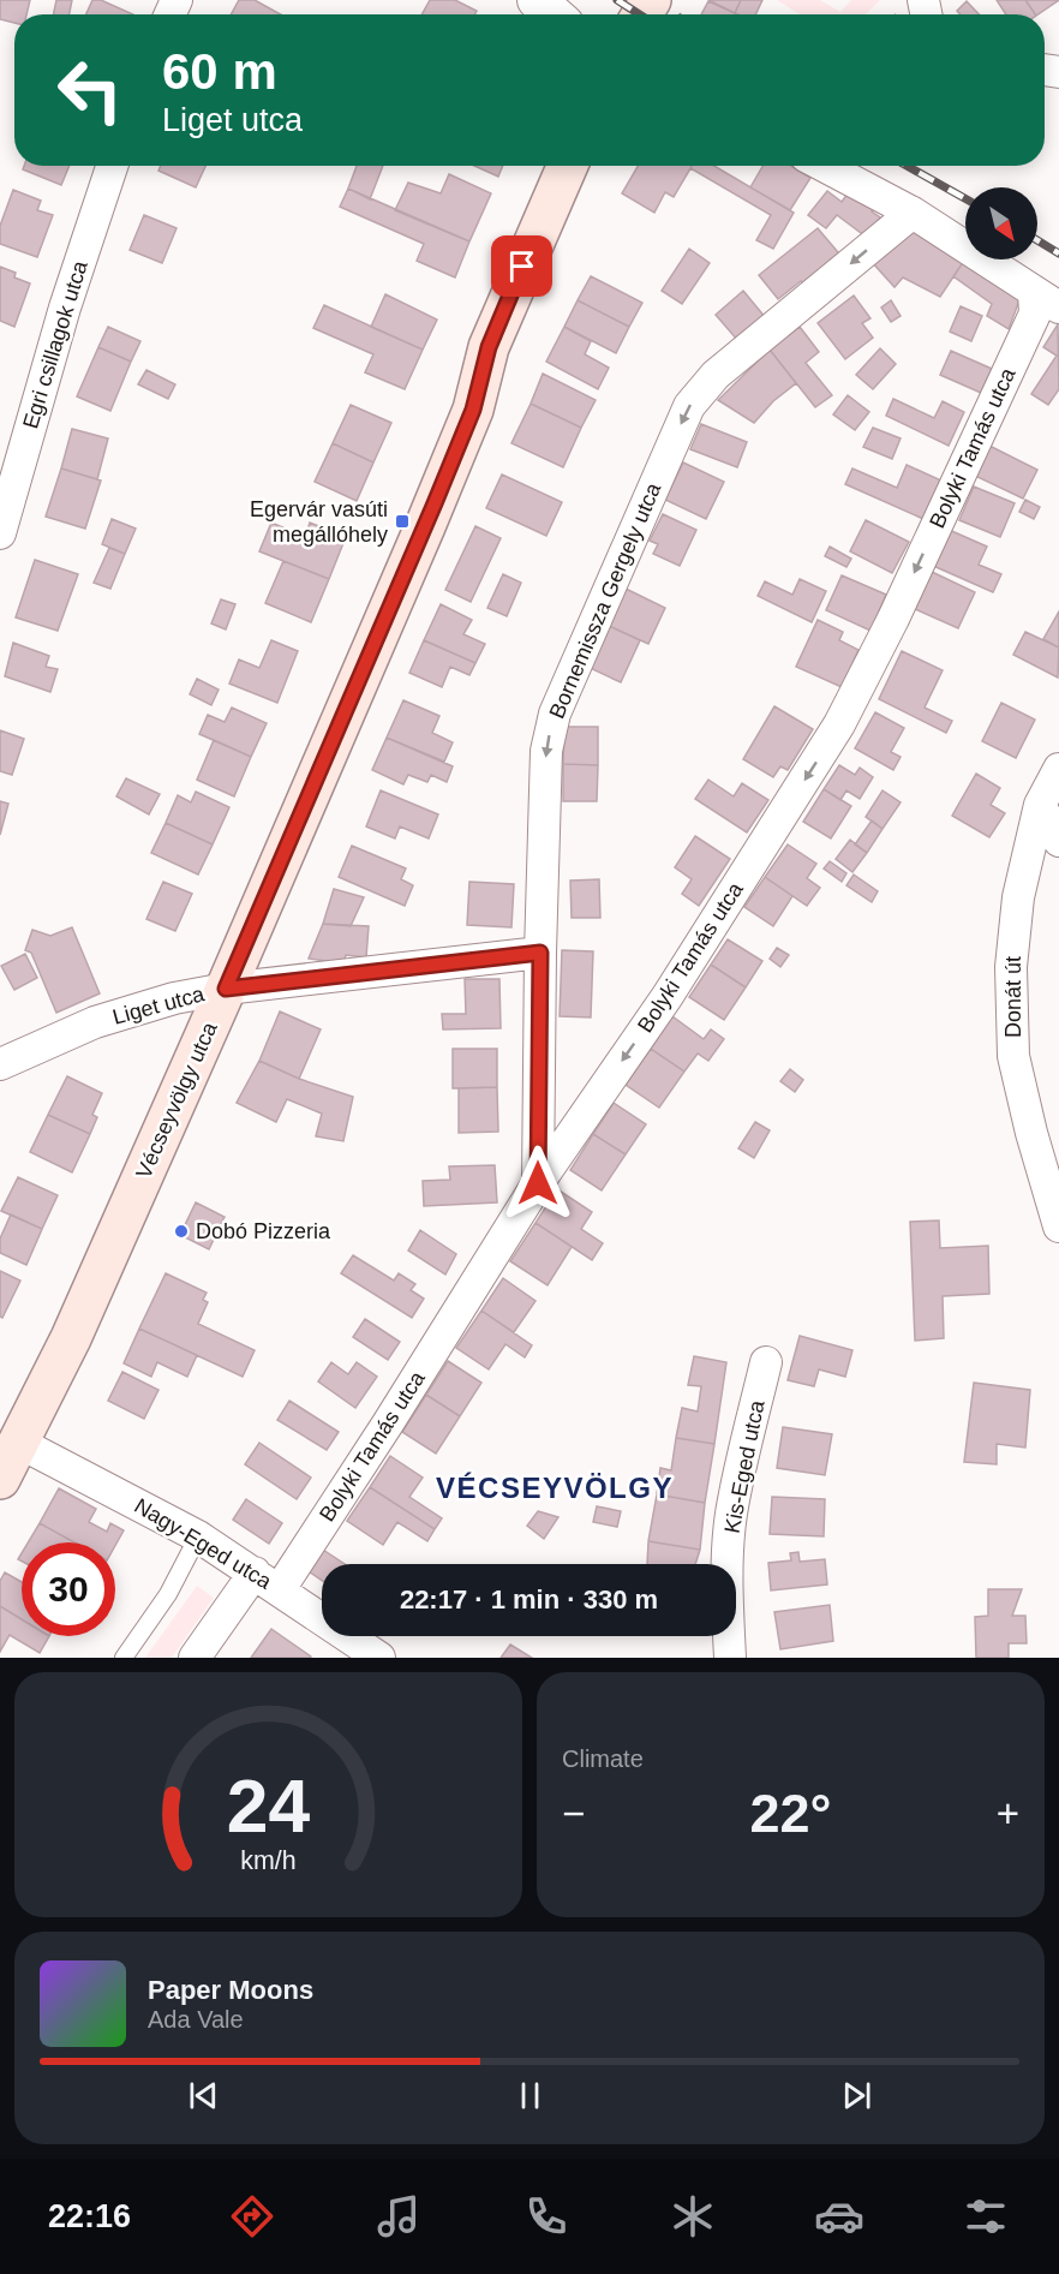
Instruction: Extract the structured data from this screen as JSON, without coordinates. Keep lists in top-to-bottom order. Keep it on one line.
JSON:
{"streets":{"main road":["Vécseyvölgy utca"],"street":["Egri csillagok utca","Bolyki Tamás utca","Bornemissza Gergely utca","Donát út","Liget utca","Kis-Eged utca","Nagy-Eged utca"]},"crossings":[["Bolyki Tamás utca","Bornemissza Gergely utca"],["Bolyki Tamás utca","Nagy-Eged utca"],["Bornemissza Gergely utca","Liget utca"],["Liget utca","Vécseyvölgy utca"],["Vécseyvölgy utca","Nagy-Eged utca"]],"one_way":["Bolyki Tamás utca","Bornemissza Gergely utca"],"districts":["VÉCSEYVÖLGY"],"places":{"transit":["Egervár vasúti megállóhely"],"other":["Dobó Pizzeria"]},"north":"bottom right","page":{"turn":["60 m","Liget utca"],"limit":"30","trip":"22:17 · 1 min · 330 m","tile":"Climate","heat":["−","22°","+"],"song":["Paper Moons","Ada Vale"],"tabs":"22:16","gauge":["24","km/h"]}}
